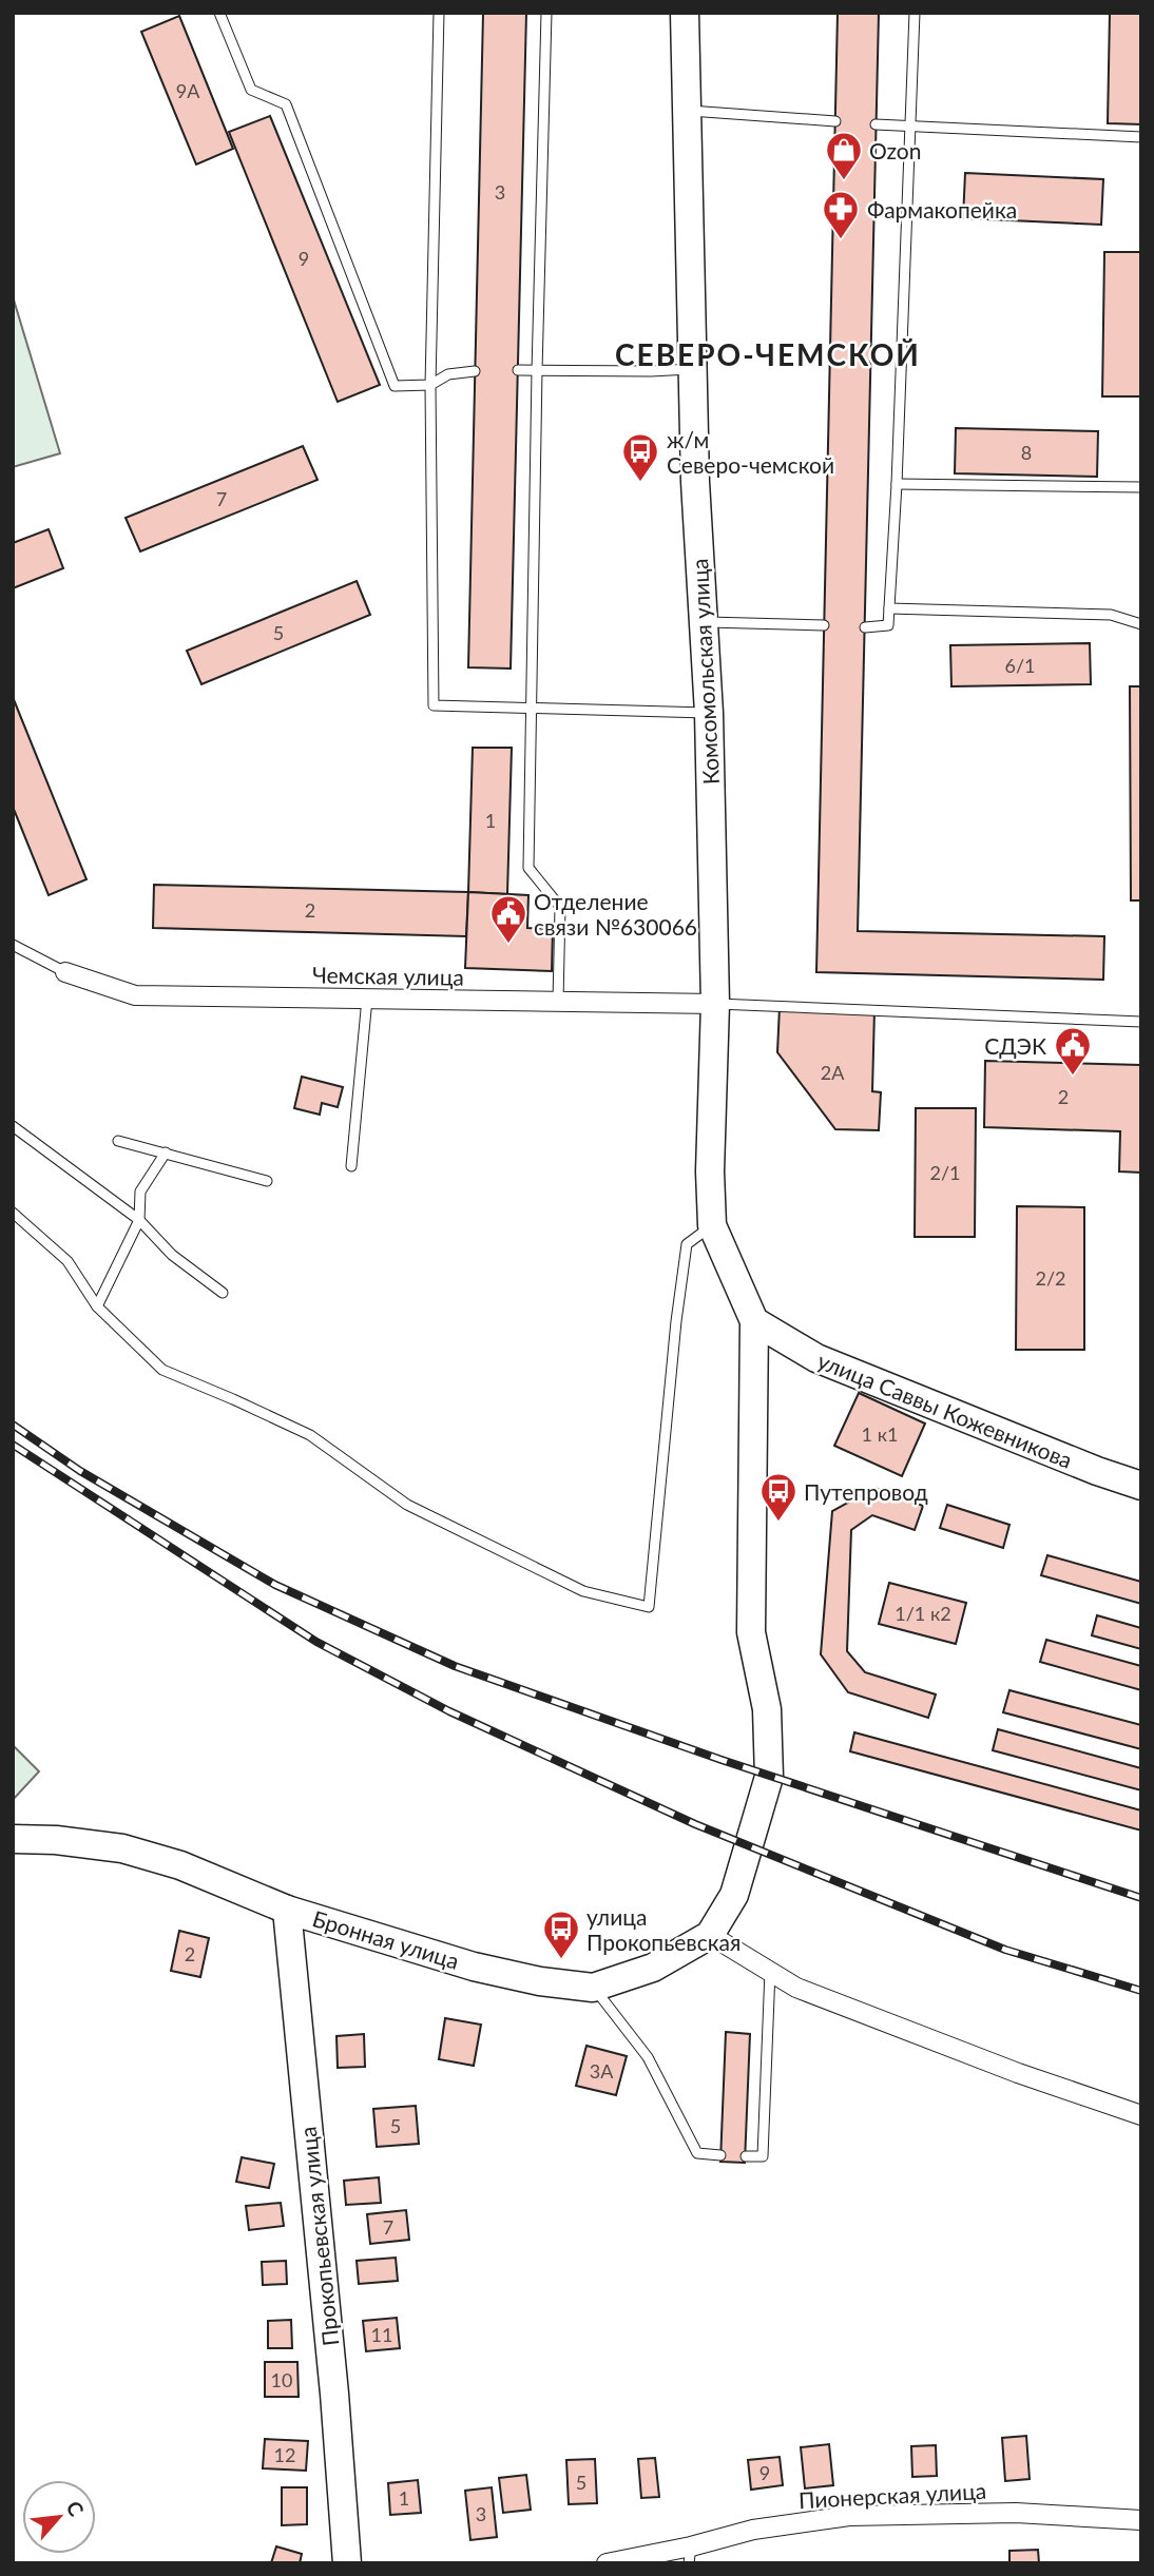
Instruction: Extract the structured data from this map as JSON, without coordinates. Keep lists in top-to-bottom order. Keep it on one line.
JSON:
{"streets":{"main road":["Комсомольская улица","улица Саввы Кожевникова","Бронная улица","Прокопьевская улица"],"street":["Чемская улица","Пионерская улица"]},"crossings":[["Комсомольская улица","Чемская улица"],["Комсомольская улица","улица Саввы Кожевникова"],["Комсомольская улица","Бронная улица"],["улица Саввы Кожевникова","Бронная улица"],["Бронная улица","Прокопьевская улица"]],"districts":["СЕВЕРО-ЧЕМСКОЙ"],"places":{"shop":["Ozon"],"pharmacy":["Фармакопейка"],"bus stop":["ж/м Северо-чемской","Путепровод","улица Прокопьевская"],"public building":["Отделение связи №630066","СДЭК"]},"house_numbers":["9А","3","9","8","7","5","6/1","1","2","2А","2","2/1","2/2","1 к1","1/1 к2","2","3А","5","7","11","10","12","9","5","1","3"],"north":"top right"}
